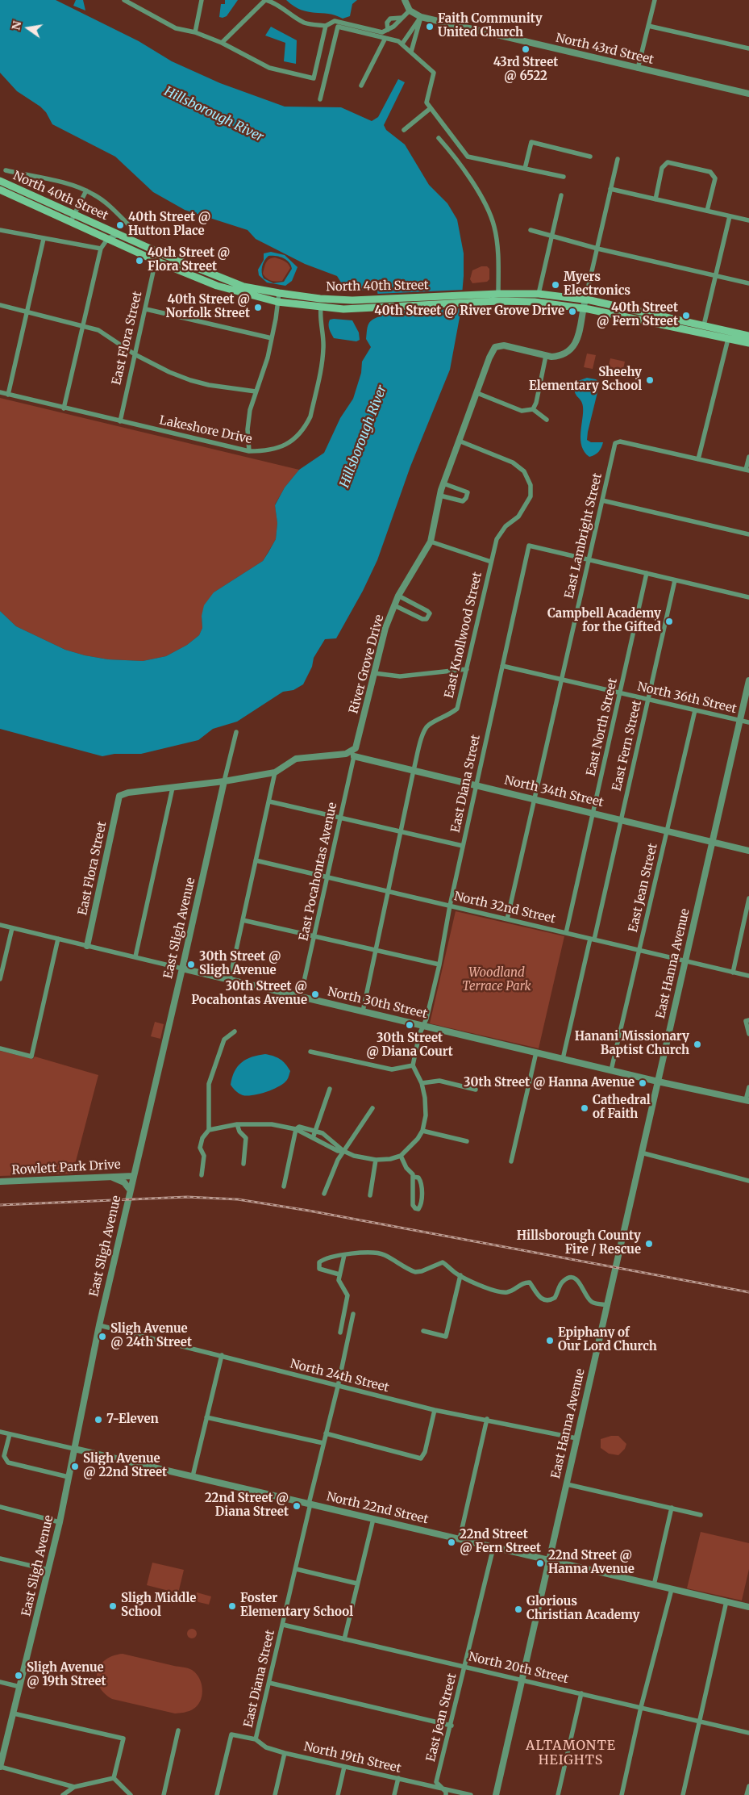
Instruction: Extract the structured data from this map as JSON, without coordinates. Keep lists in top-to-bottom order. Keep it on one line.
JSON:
{"streets":{"main road":["North 40th Street"],"street":["North 43rd Street","East Flora Street","Lakeshore Drive","East Lambright Street","East Knollwood Street","River Grove Drive","North 36th Street","East North Street","East Fern Street","East Diana Street","North 34th Street","East Pocahontas Avenue","East Jean Street","North 32nd Street","East Sligh Avenue","East Hanna Avenue","North 30th Street","Rowlett Park Drive","North 24th Street","North 22nd Street","North 20th Street","North 19th Street"]},"crossings":[["North 40th Street","East Flora Street"],["North 40th Street","Lakeshore Drive"],["North 40th Street","River Grove Drive"],["East Flora Street","Lakeshore Drive"],["East Flora Street","North 30th Street"],["East Lambright Street","North 36th Street"],["East Lambright Street","East Diana Street"],["East Lambright Street","North 34th Street"],["East Lambright Street","North 32nd Street"],["East Knollwood Street","River Grove Drive"],["East Knollwood Street","North 34th Street"],["East Knollwood Street","North 32nd Street"],["East Knollwood Street","North 30th Street"],["River Grove Drive","North 34th Street"],["River Grove Drive","East Pocahontas Avenue"],["North 36th Street","East North Street"],["North 36th Street","East Fern Street"],["North 36th Street","East Diana Street"],["North 36th Street","East Jean Street"],["North 36th Street","East Hanna Avenue"],["East North Street","North 34th Street"],["East North Street","North 32nd Street"],["East Fern Street","North 34th Street"],["East Fern Street","North 32nd Street"],["East Fern Street","North 30th Street"],["East Diana Street","North 34th Street"],["East Diana Street","North 32nd Street"],["East Diana Street","North 30th Street"],["East Diana Street","North 24th Street"],["East Diana Street","North 22nd Street"],["East Diana Street","North 20th Street"],["East Diana Street","North 19th Street"],["North 34th Street","East Pocahontas Avenue"],["North 34th Street","East Jean Street"],["North 34th Street","East Hanna Avenue"],["East Pocahontas Avenue","North 32nd Street"],["East Pocahontas Avenue","North 30th Street"],["East Jean Street","North 32nd Street"],["East Jean Street","North 30th Street"],["East Jean Street","North 22nd Street"],["East Jean Street","North 20th Street"],["East Jean Street","North 19th Street"],["North 32nd Street","East Hanna Avenue"],["East Sligh Avenue","North 30th Street"],["East Sligh Avenue","Rowlett Park Drive"],["East Sligh Avenue","North 24th Street"],["East Sligh Avenue","North 22nd Street"],["East Hanna Avenue","North 30th Street"],["East Hanna Avenue","North 24th Street"],["East Hanna Avenue","North 22nd Street"],["East Hanna Avenue","North 20th Street"]],"districts":["ALTAMONTE HEIGHTS"],"water":["Hillsborough River"],"parks":["Woodland Terrace Park"],"places":["Faith Community United Church","43rd Street @ 6522","40th Street @ Hutton Place","40th Street @ Flora Street","Myers Electronics","40th Street @ Norfolk Street","40th Street @ River Grove Drive","40th Street @ Fern Street","Sheehy Elementary School","Campbell Academy for the Gifted","30th Street @ Sligh Avenue","30th Street @ Pocahontas Avenue","30th Street @ Diana Court","Hanani Missionary Baptist Church","30th Street @ Hanna Avenue","Cathedral of Faith","Hillsborough County Fire / Rescue","Sligh Avenue @ 24th Street","Epiphany of Our Lord Church","7-Eleven","Sligh Avenue @ 22nd Street","22nd Street @ Diana Street","22nd Street @ Fern Street","22nd Street @ Hanna Avenue","Sligh Middle School","Foster Elementary School","Glorious Christian Academy","Sligh Avenue @ 19th Street"],"north":"left"}
